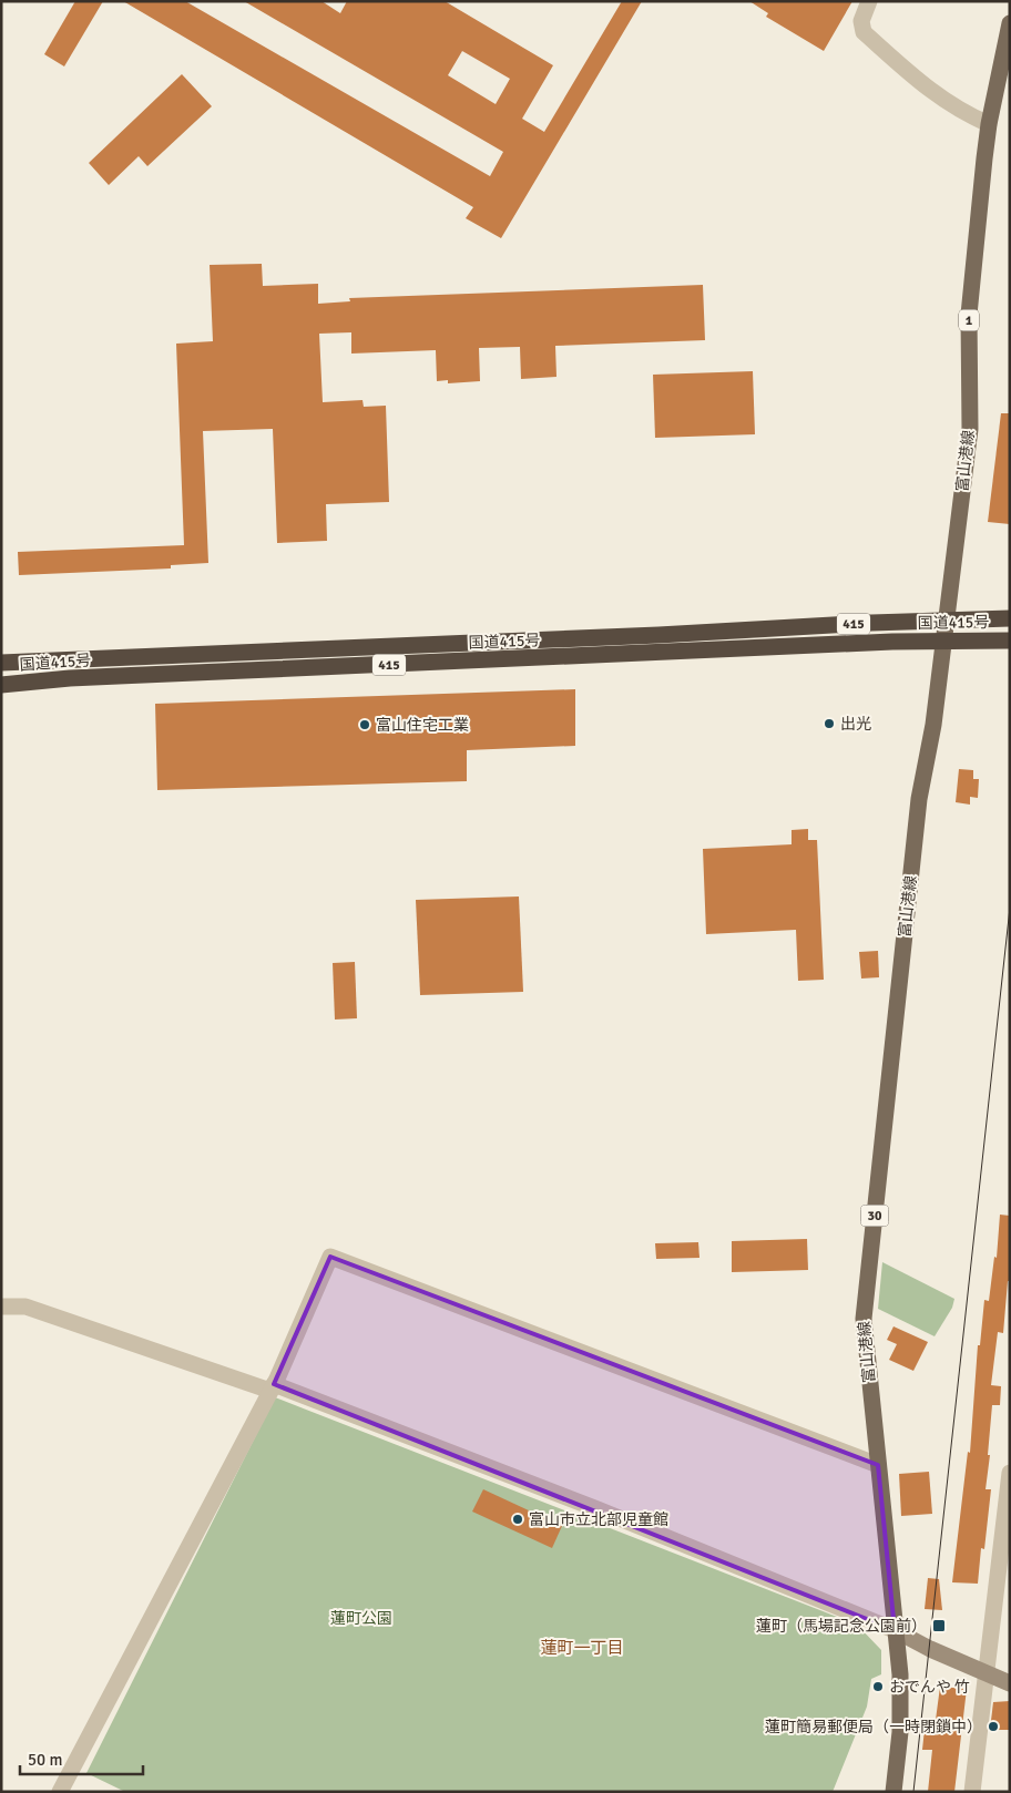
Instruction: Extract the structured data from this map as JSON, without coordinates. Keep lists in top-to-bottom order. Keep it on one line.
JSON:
{"streets":{"highway":["国道415号","415"],"main road":["1","富山港線","30"]},"crossings":[["富山港線","国道415号"]],"districts":["蓮町一丁目"],"parks":["蓮町公園"],"places":{"other":["出光","富山住宅工業","富山市立北部児童館","おでんや 竹","蓮町簡易郵便局（一時閉鎖中）"],"transit":["蓮町（馬場記念公園前）"]},"scale_bar":"50 m"}
